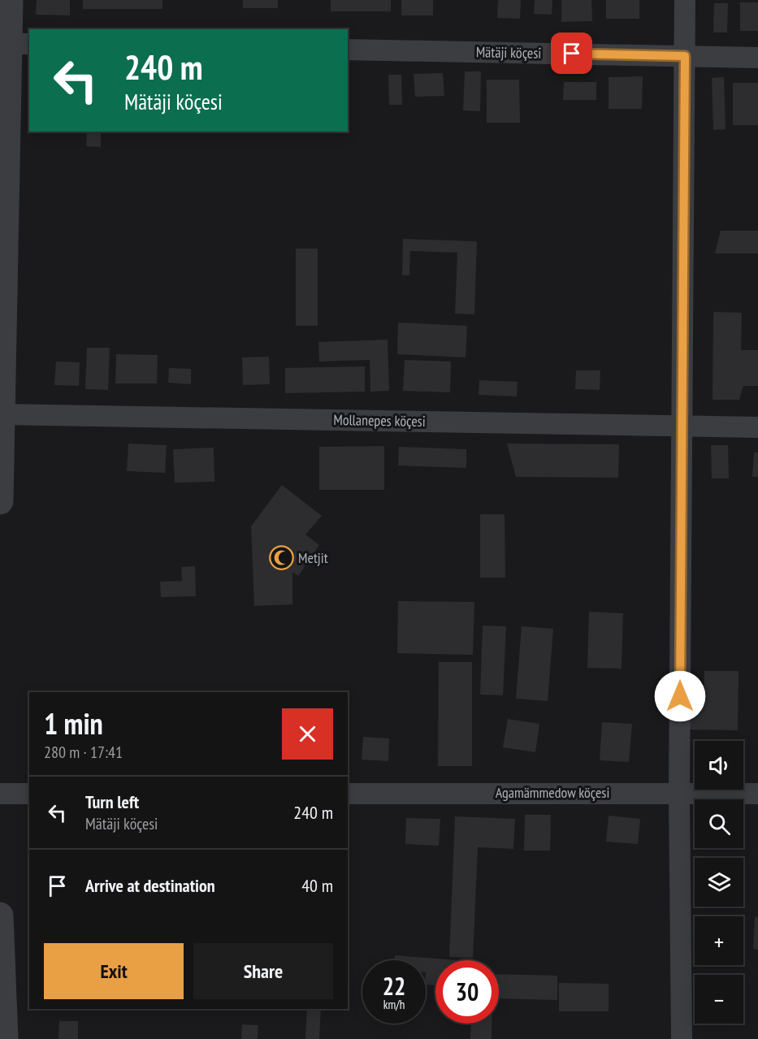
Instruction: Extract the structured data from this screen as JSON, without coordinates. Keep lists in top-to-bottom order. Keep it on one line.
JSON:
{"streets":{"street":["Mätäji köçesi","Mollanepes köçesi","Agamämmedow köçesi"]},"places":{"mosque":["Metjit"]},"page":{"turn":["240 m","Mätäji köçesi"],"heading":["1 min","280 m · 17:41"],"map_buttons":["+","−"],"list":[{"name":"Turn left","note":"Mätäji köçesi","value":"240 m"},{"name":"Arrive at destination","value":"40 m"}],"buttons":["Exit","Share"],"speed":"22 km/h","limit":"30"}}
